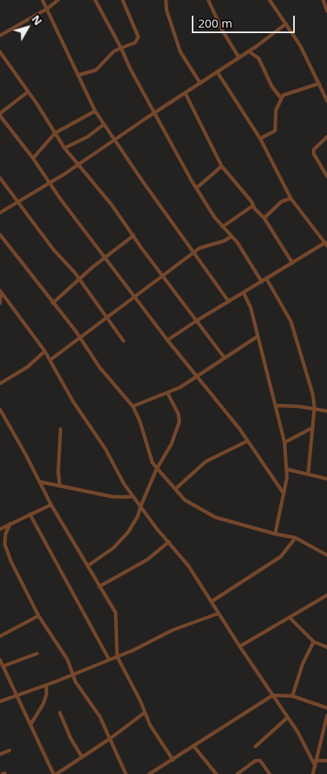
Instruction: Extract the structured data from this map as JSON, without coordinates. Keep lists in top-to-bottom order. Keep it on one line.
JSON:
{"scale_bar":"200 m","north":"top right"}
